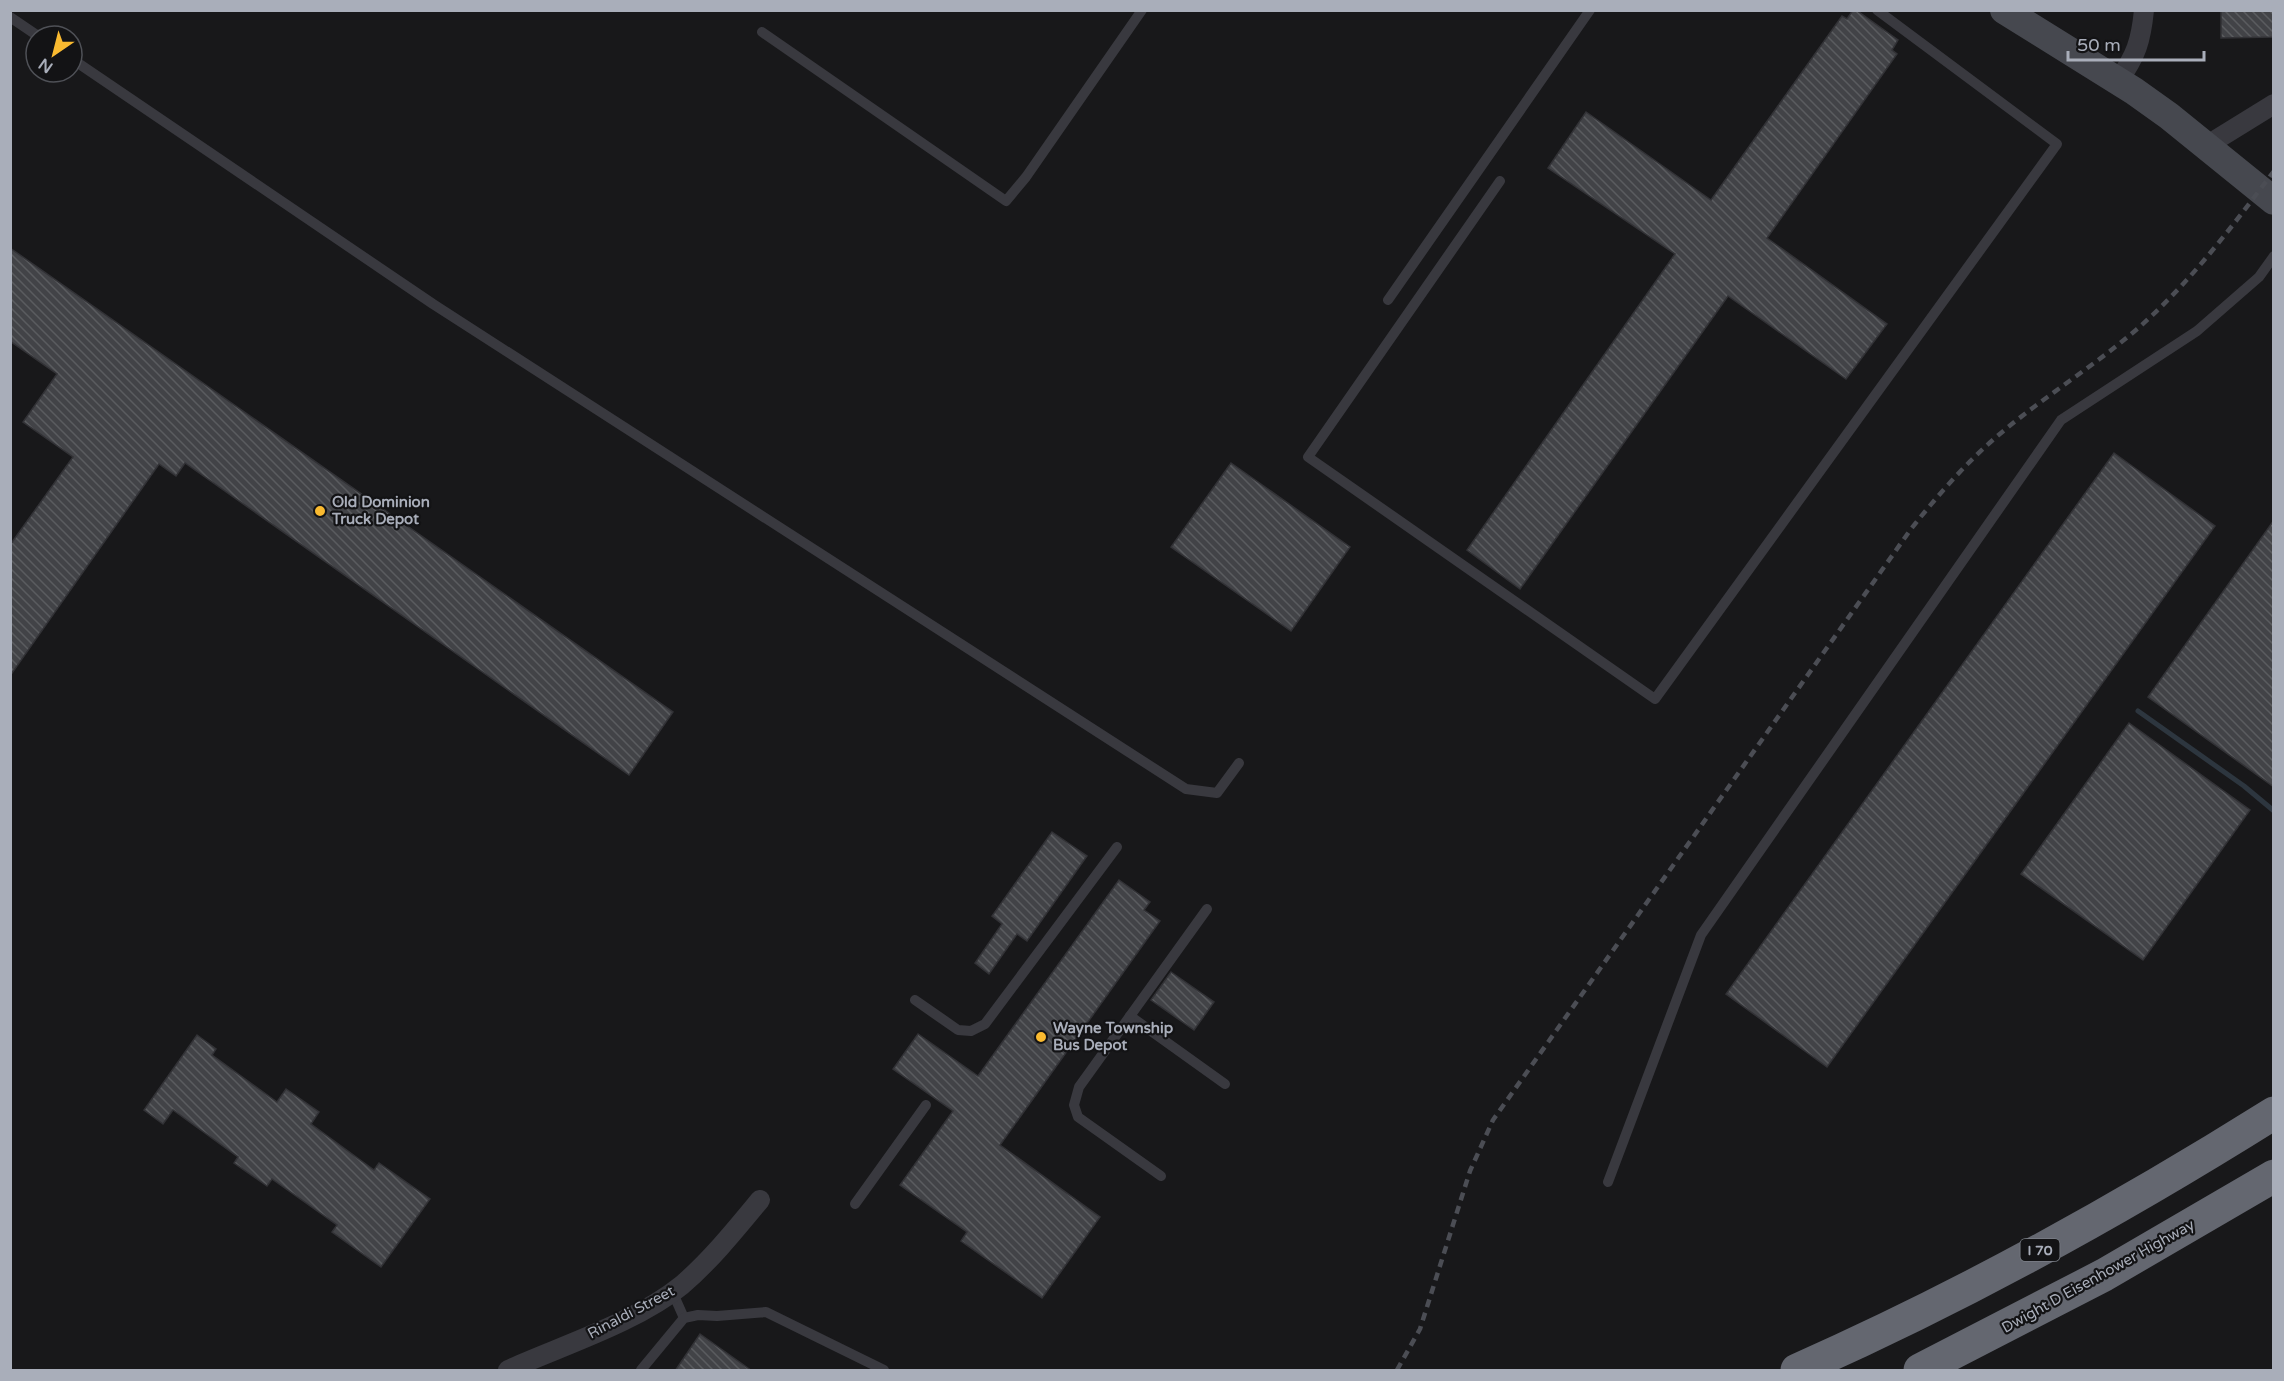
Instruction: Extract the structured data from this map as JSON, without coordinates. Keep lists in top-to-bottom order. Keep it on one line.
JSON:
{"streets":{"highway":["I 70","Dwight D Eisenhower Highway"],"street":["Rinaldi Street"]},"places":["Old Dominion Truck Depot","Wayne Township Bus Depot"],"scale_bar":"50 m","north":"bottom left"}
